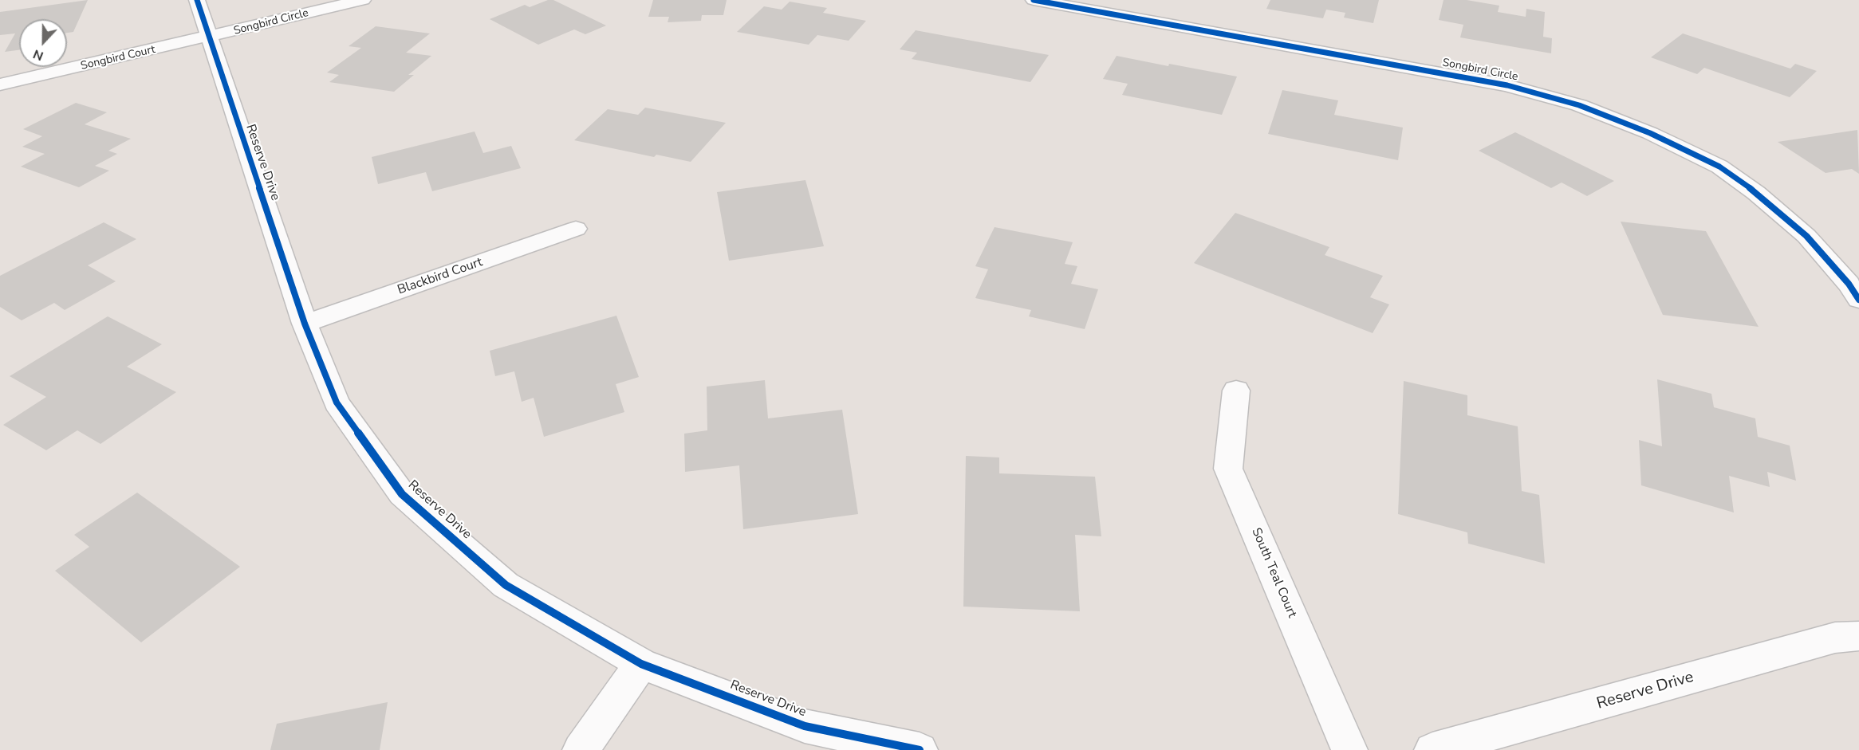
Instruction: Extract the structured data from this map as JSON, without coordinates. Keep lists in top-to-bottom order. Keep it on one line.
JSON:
{"streets":{"street":["Songbird Circle","Songbird Court","Reserve Drive","Blackbird Court","South Teal Court"]},"crossings":[["Songbird Circle","Songbird Court"],["Songbird Circle","Reserve Drive"],["Songbird Court","Reserve Drive"],["Reserve Drive","Blackbird Court"]],"north":"bottom"}
